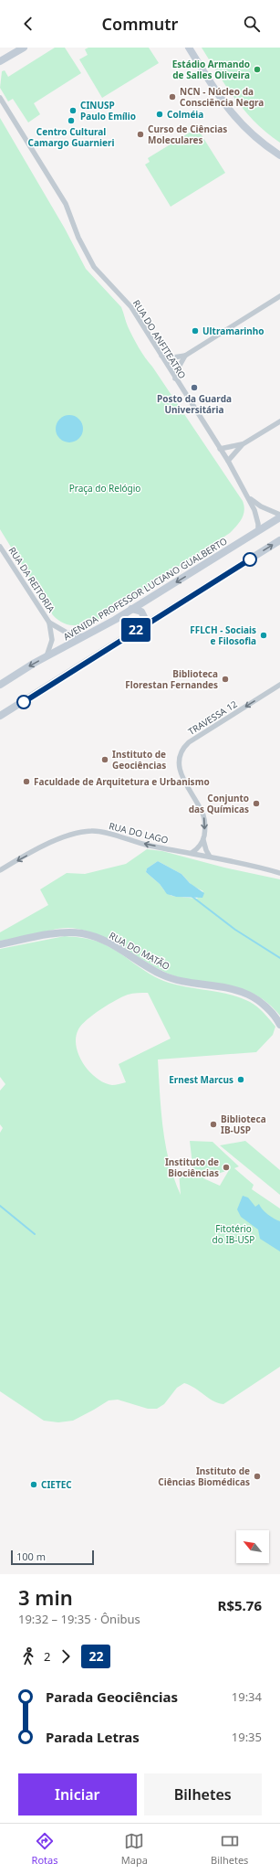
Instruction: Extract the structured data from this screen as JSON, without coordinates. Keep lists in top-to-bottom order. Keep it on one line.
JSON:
{"streets":{"street":["RUA DO ANFITEATRO","RUA DA REITORIA","AVENIDA PROFESSOR LUCIANO GUALBERTO","TRAVESSA 12","RUA DO LAGO","RUA DO MATÃO"]},"crossings":[["RUA DO ANFITEATRO","AVENIDA PROFESSOR LUCIANO GUALBERTO"],["RUA DA REITORIA","AVENIDA PROFESSOR LUCIANO GUALBERTO"],["TRAVESSA 12","RUA DO LAGO"]],"one_way":["TRAVESSA 12","RUA DO LAGO"],"parks":["Praça do Relógio","Fitotério do IB-USP"],"places":["Estádio Armando de Salles Oliveira","NCN - Núcleo da Consciẽncia Negra","CINUSP Paulo Emílio","Colméia","Centro Cultural Camargo Guarnieri","Curso de Ciências Moleculares","Ultramarinho","Posto da Guarda Universitária","FFLCH - Sociais e Filosofia","Biblioteca Florestan Fernandes","Instituto de Geociências","Faculdade de Arquitetura e Urbanismo","Conjunto das Químicas","Ernest Marcus","Biblioteca IB-USP","Instituto de Biociências","Instituto de Ciências Biomédicas","CIETEC"],"lines":["bus line 22"],"scale_bar":"100 m","north":"top left","page":{"header":"Commutr","on_map":"22","scale":"100 m","heading":["3 min","19:32 – 19:35 · Ônibus","R$5.76"],"legs":["2","22"],"list":[{"name":"Parada Geociências","value":"19:34"},{"name":"Parada Letras","value":"19:35"}],"buttons":["Iniciar","Bilhetes"],"tabs":["Rotas","Mapa","Bilhetes"]}}
